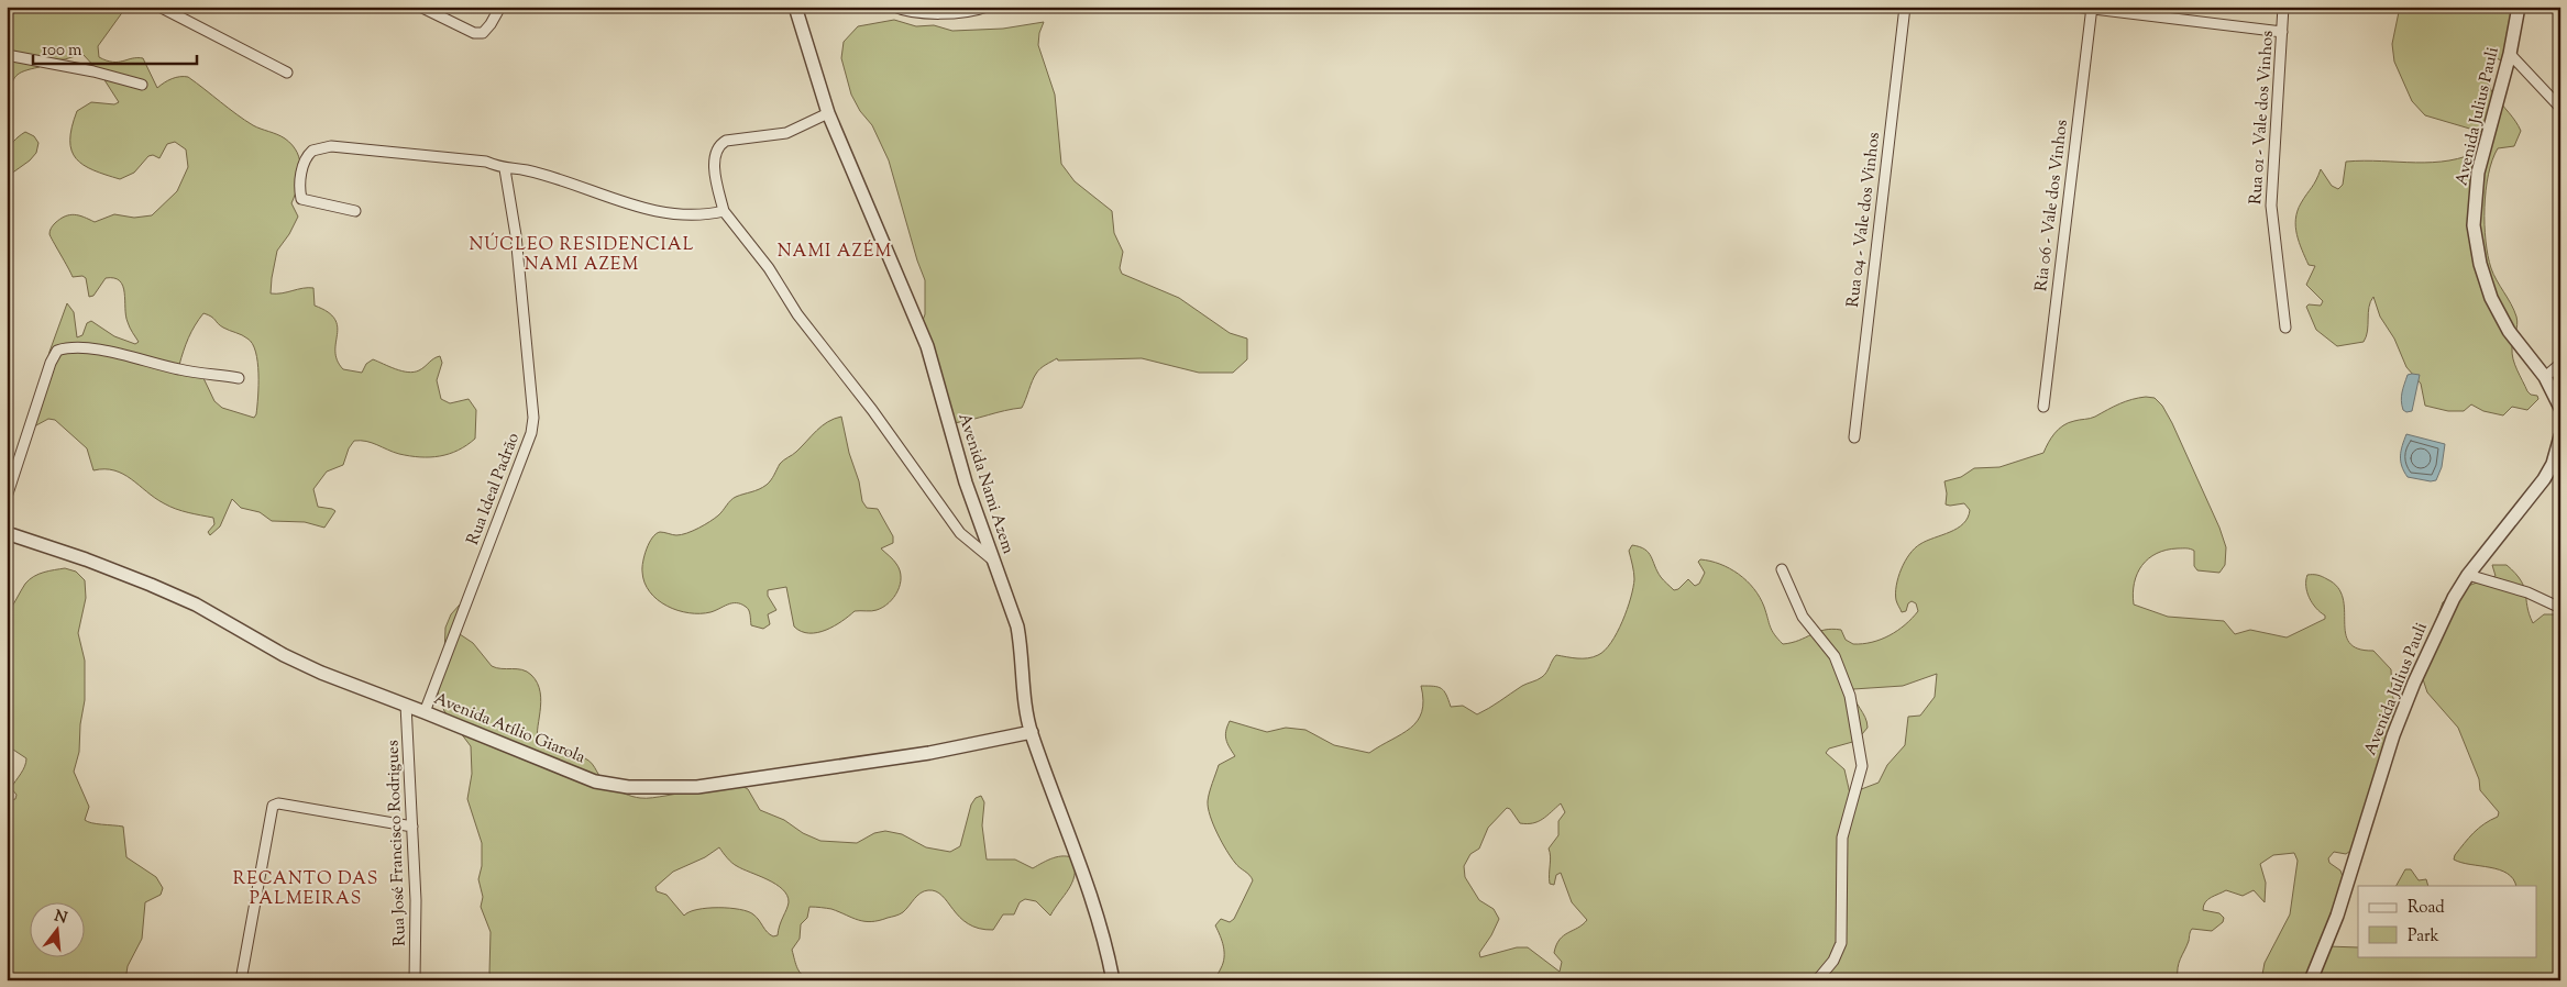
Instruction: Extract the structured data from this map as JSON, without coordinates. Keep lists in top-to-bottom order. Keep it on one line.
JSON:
{"streets":{"street":["Avenida Julius Pauli","Rua 01 - Vale dos Vinhos","Ria 06 - Vale dos Vinhos","Rua 04 - Vale dos Vinhos","Avenida Nami Azem","Rua Ideal Padrão","Avenida Atílio Giarola","Rua José Francisco Rodrigues"]},"crossings":[["Avenida Nami Azem","Avenida Atílio Giarola"],["Rua Ideal Padrão","Avenida Atílio Giarola"],["Avenida Atílio Giarola","Rua José Francisco Rodrigues"]],"districts":["NÚCLEO RESIDENCIAL NAMI AZEM","NAMI AZÉM","RECANTO DAS PALMEIRAS"],"legend":["Road","Park"],"scale_bar":"100 m","north":"top"}
